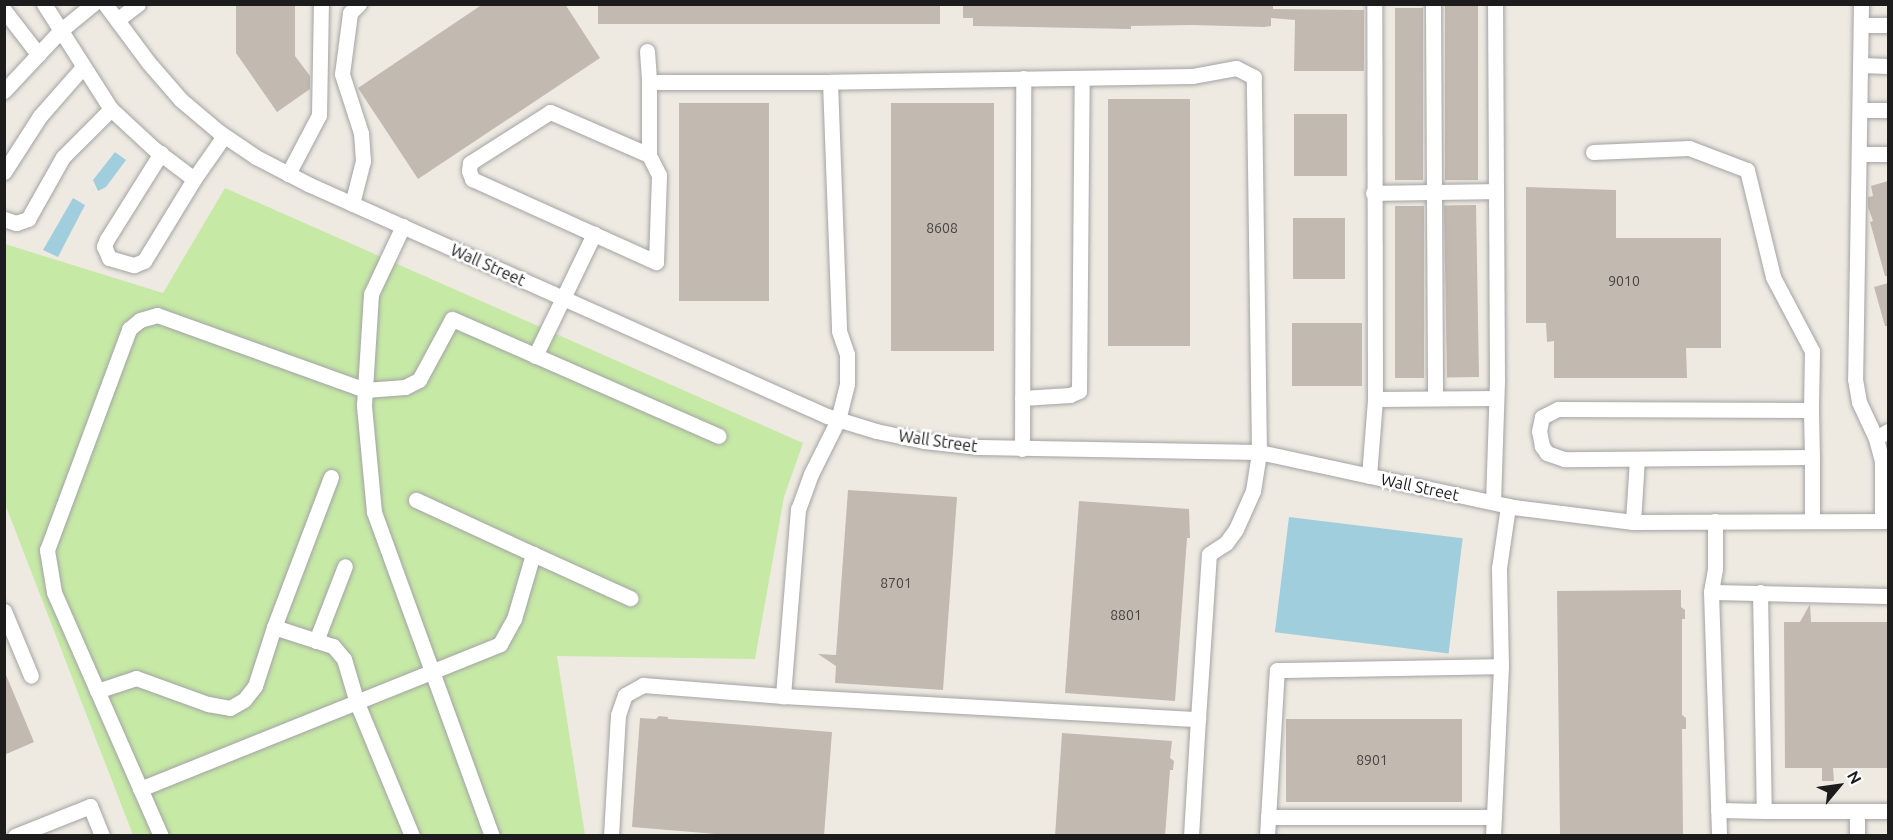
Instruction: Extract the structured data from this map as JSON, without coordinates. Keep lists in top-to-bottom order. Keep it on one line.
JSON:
{"streets":{"street":["Wall Street"]},"house_numbers":["8608","9010","8701","8801","8901"],"north":"top right"}
